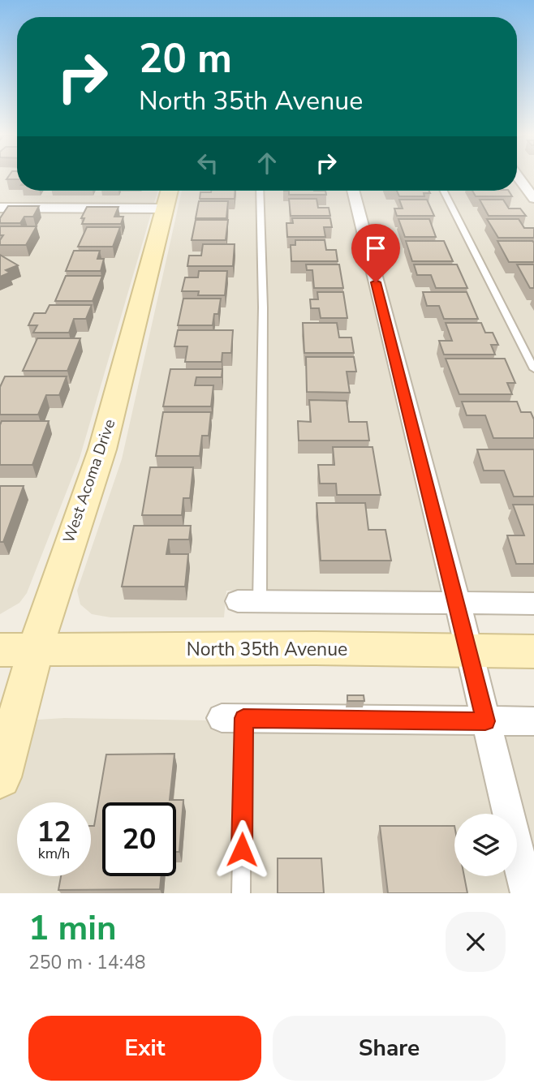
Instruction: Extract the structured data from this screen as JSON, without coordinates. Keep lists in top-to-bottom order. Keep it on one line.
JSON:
{"streets":{"street":["West Acoma Drive","North 35th Avenue"]},"crossings":[["West Acoma Drive","North 35th Avenue"]],"page":{"turn":["20 m","North 35th Avenue"],"speed":"12 km/h","limit":"20","heading":["1 min","250 m · 14:48"],"buttons":["Exit","Share"]}}
